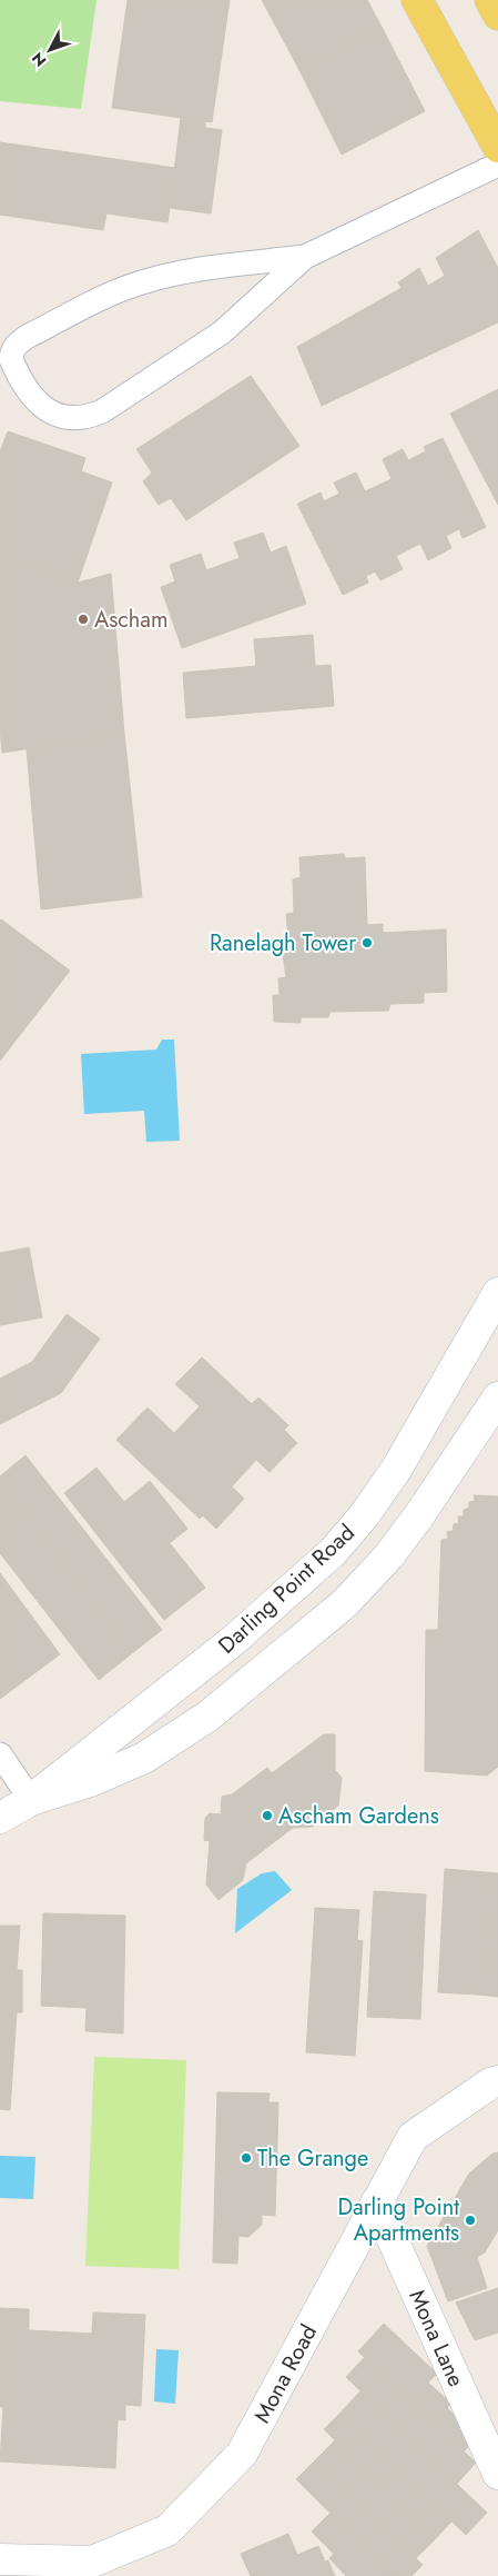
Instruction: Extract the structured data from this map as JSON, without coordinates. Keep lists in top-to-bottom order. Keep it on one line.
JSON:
{"streets":{"street":["Darling Point Road","Mona Lane","Mona Road"]},"crossings":[["Mona Lane","Mona Road"]],"places":["Ascham","Ranelagh Tower","Ascham Gardens","The Grange","Darling Point Apartments"],"north":"bottom left"}
